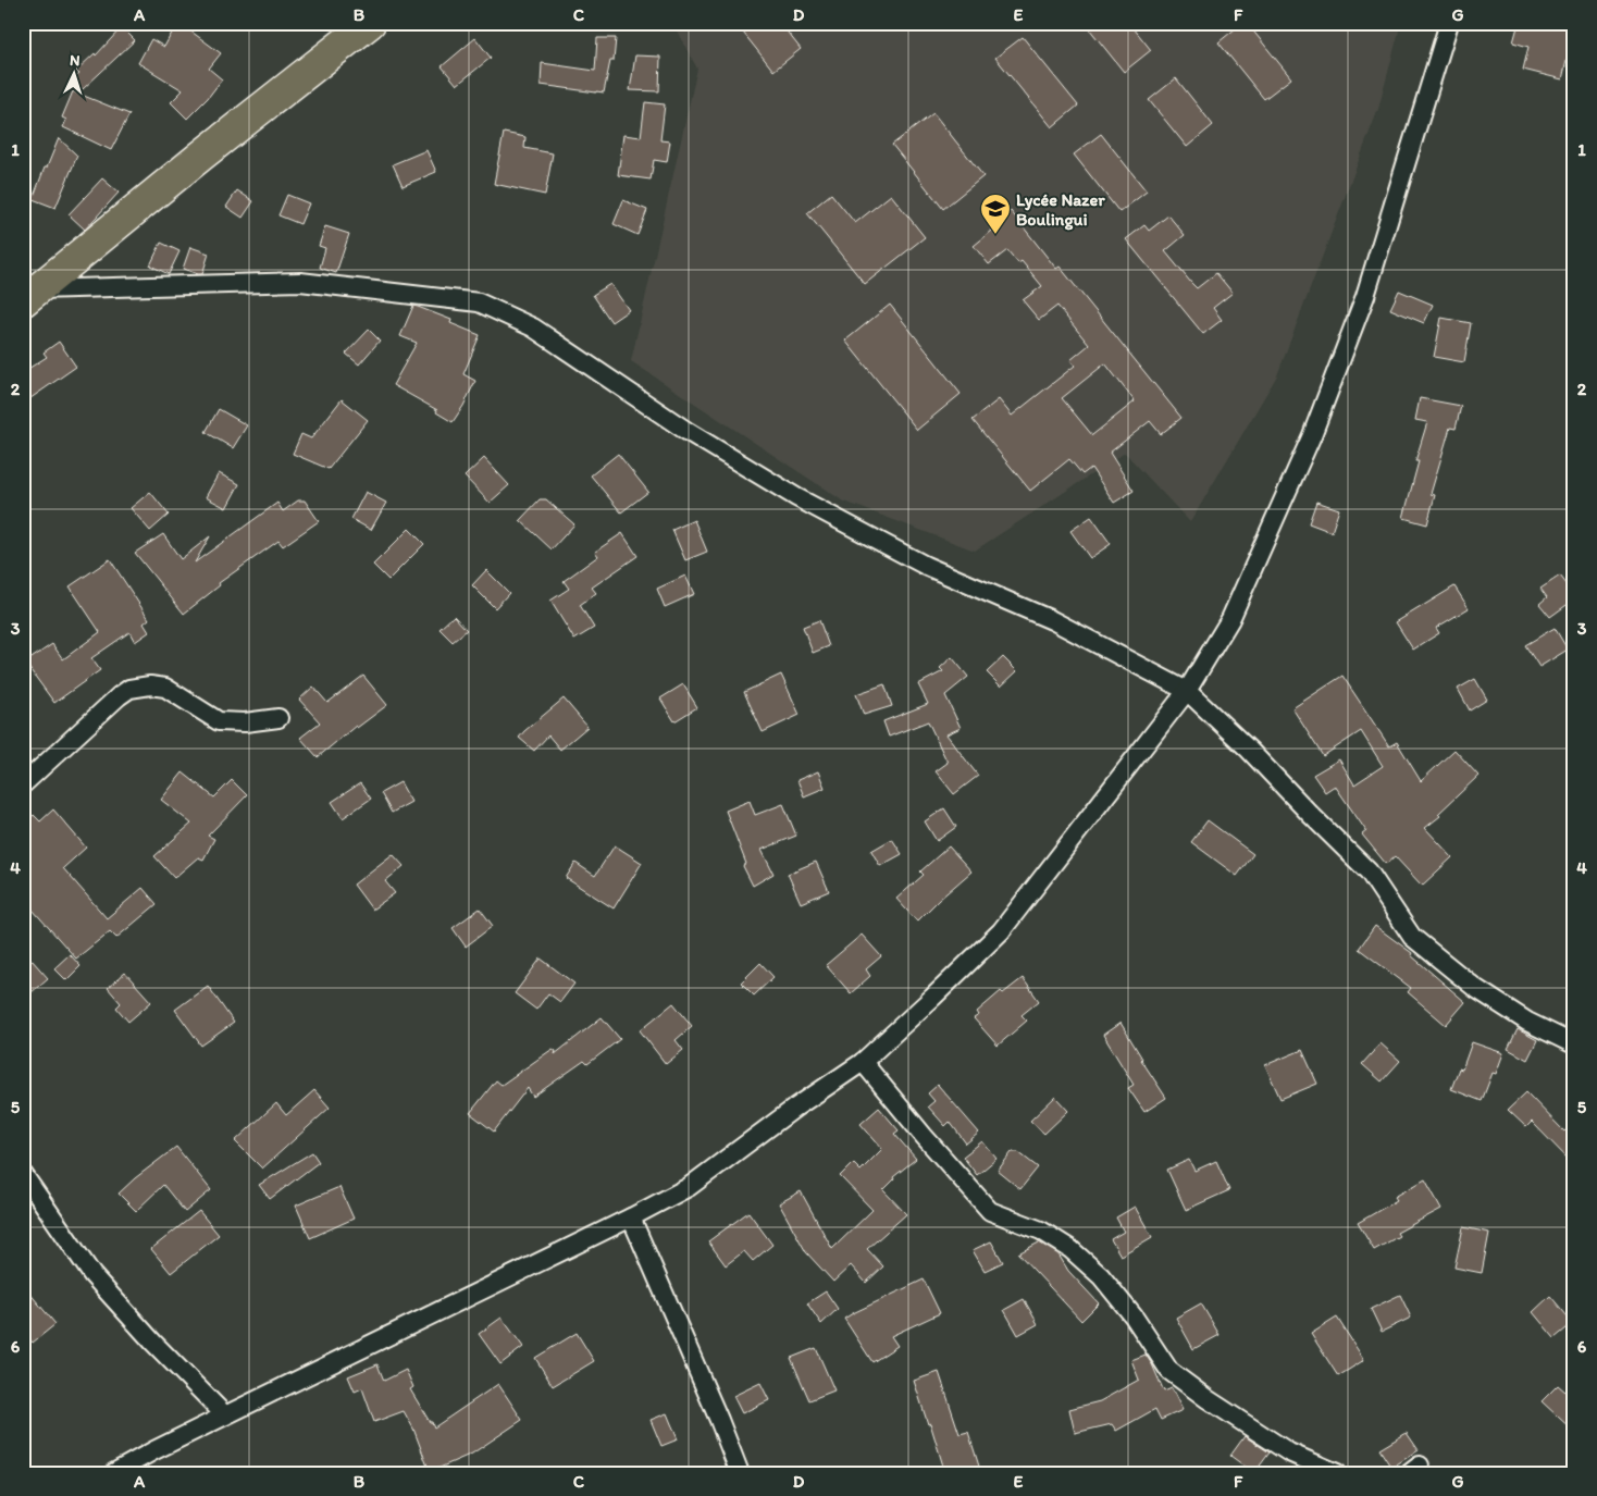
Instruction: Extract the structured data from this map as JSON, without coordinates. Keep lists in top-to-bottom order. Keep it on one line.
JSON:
{"places":{"school or university":["Lycée Nazer Boulingui"]},"north":"top","grid":{"columns":["A","B","C","D","E","F","G"],"rows":["1","2","3","4","5","6"]}}
